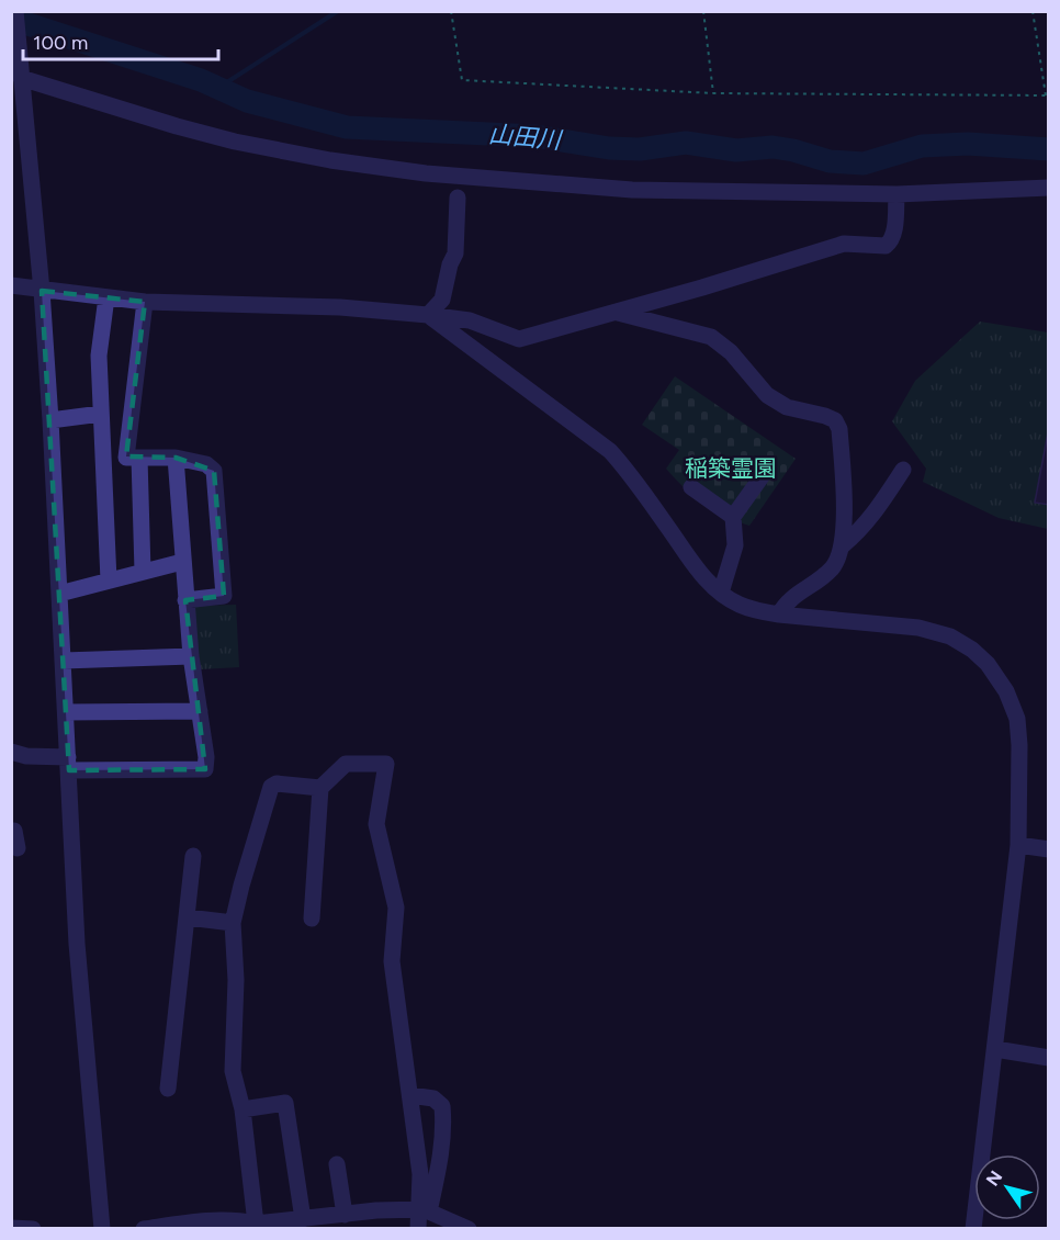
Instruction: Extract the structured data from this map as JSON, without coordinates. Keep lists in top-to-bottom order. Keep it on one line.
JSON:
{"water":["山田川"],"parks":["稲築霊園"],"scale_bar":"100 m","north":"top left"}
